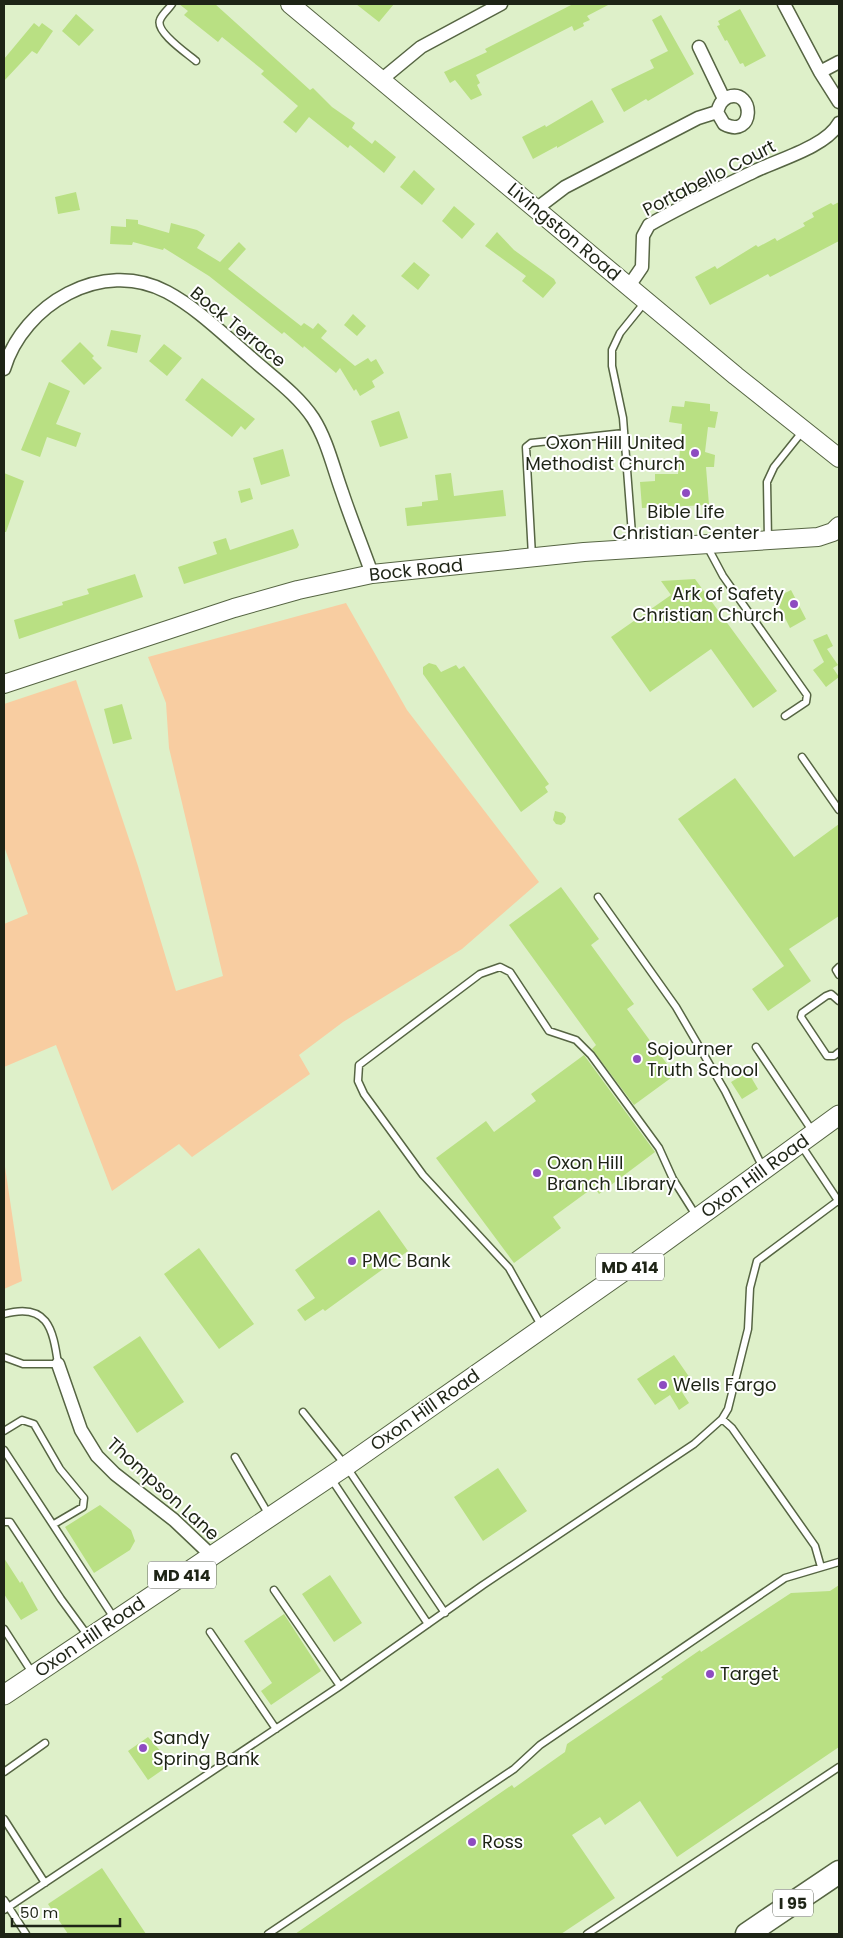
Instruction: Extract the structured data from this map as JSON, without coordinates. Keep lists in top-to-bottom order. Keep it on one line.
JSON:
{"streets":{"highway":["I 95"],"main road":["Livingston Road","Bock Road","Oxon Hill Road","MD 414"],"street":["Portabello Court","Bock Terrace","Thompson Lane"]},"crossings":[["Portabello Court","Livingston Road"],["Bock Terrace","Bock Road"],["Oxon Hill Road","Thompson Lane"]],"places":["Oxon Hill United Methodist Church","Bible Life Christian Center","Ark of Safety Christian Church","Sojourner Truth School","Oxon Hill Branch Library","PMC Bank","Wells Fargo","Target","Sandy Spring Bank","Ross"],"scale_bar":"50 m"}
